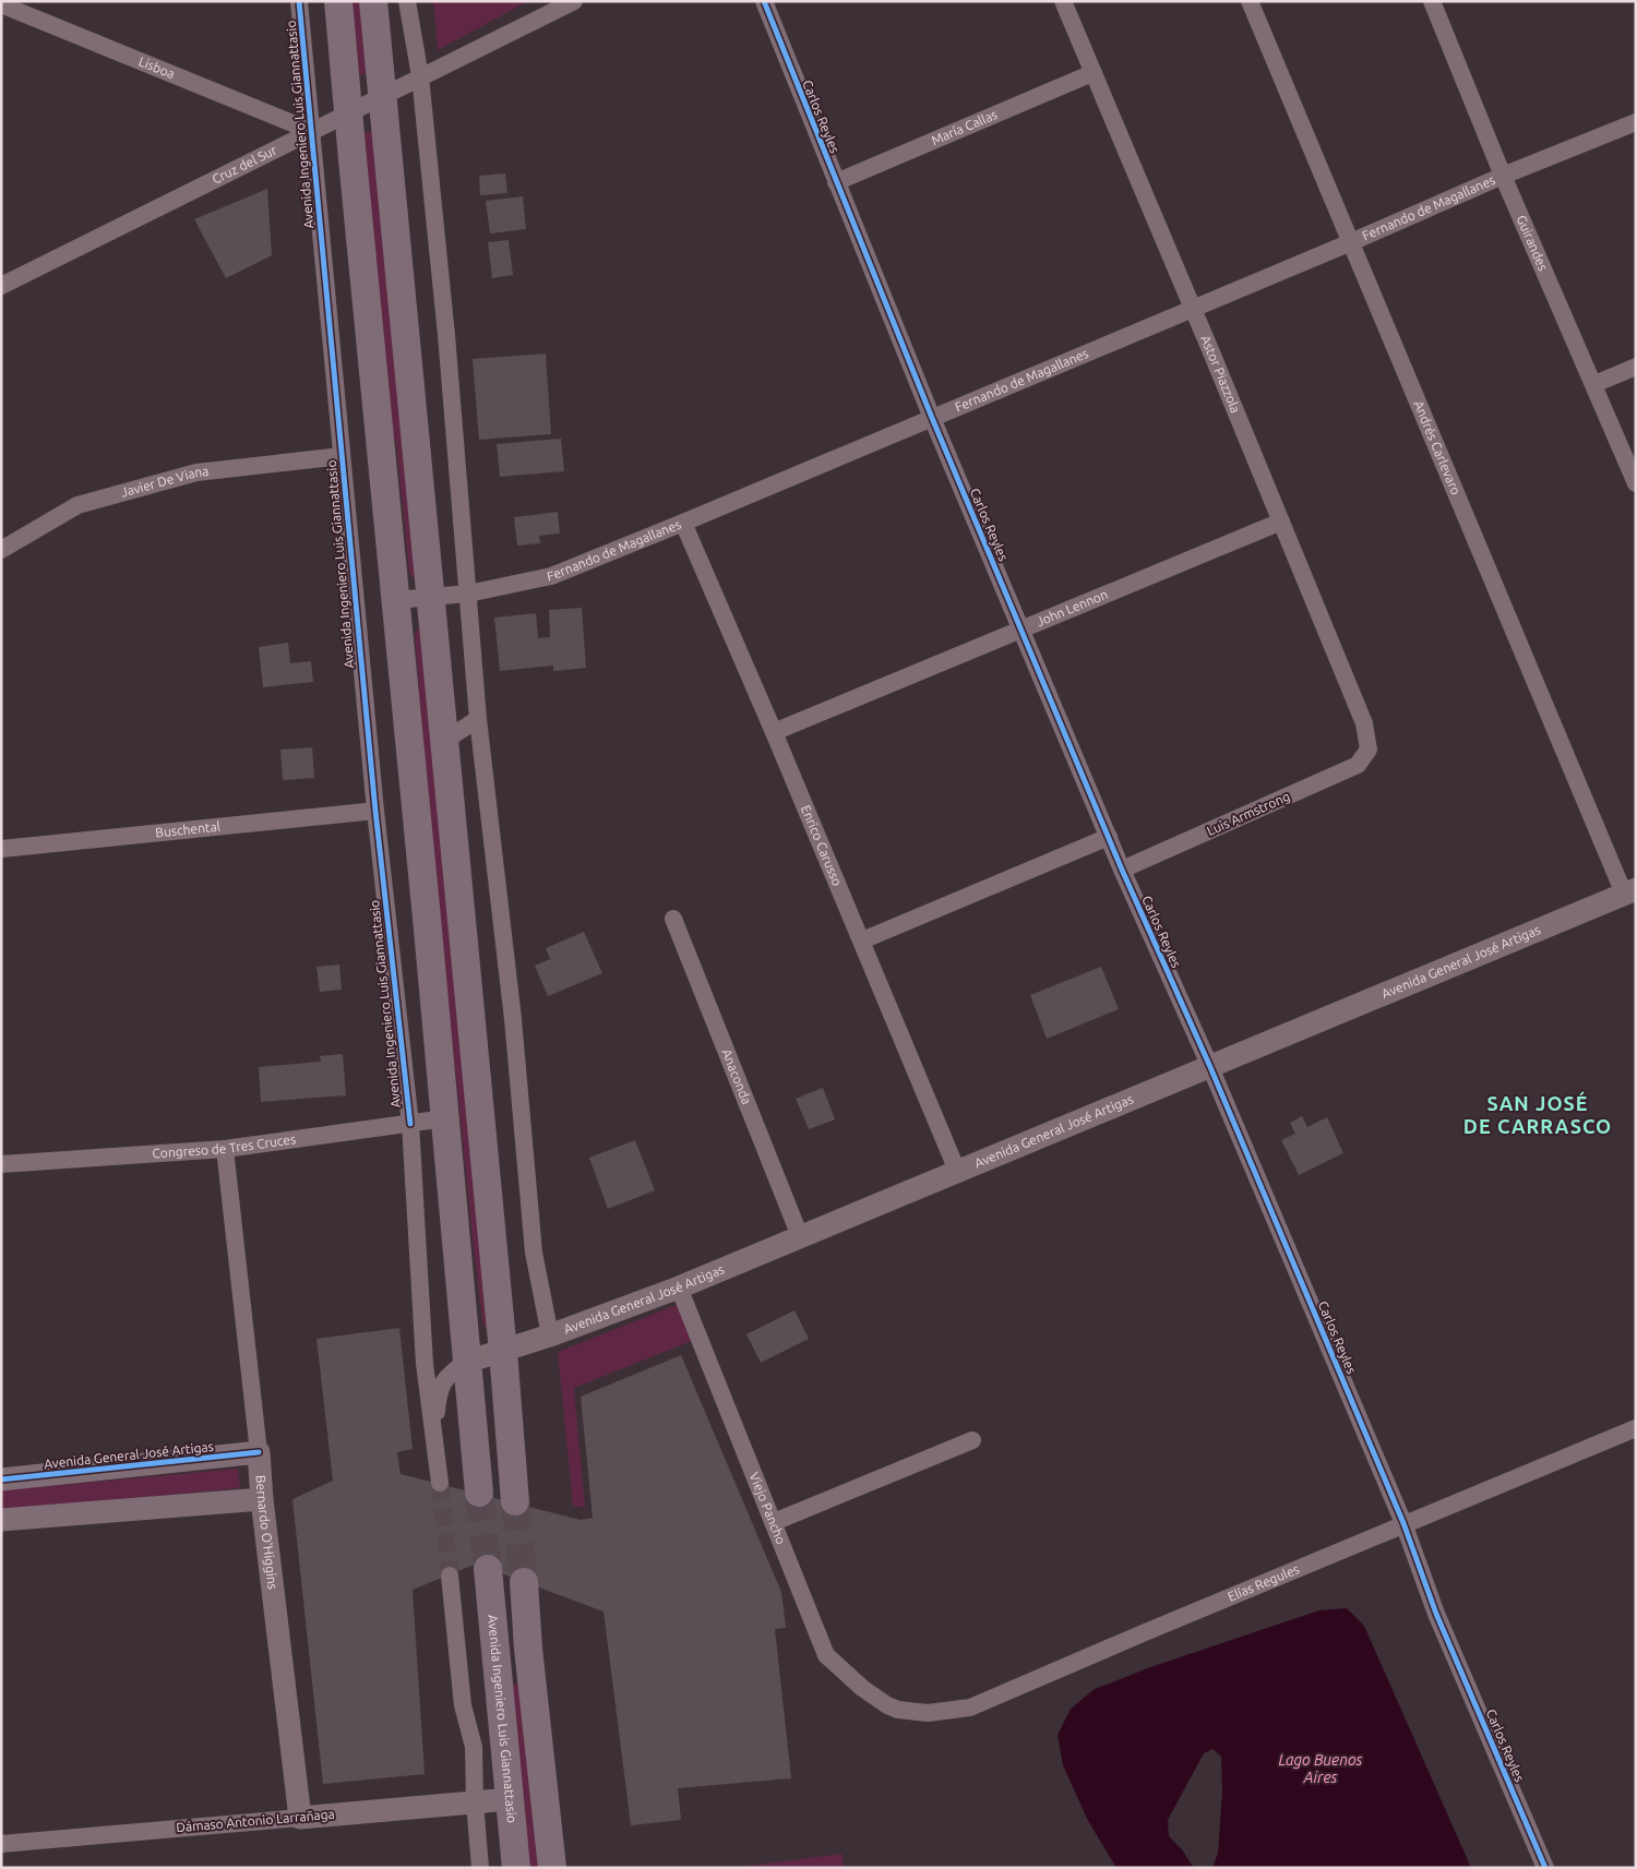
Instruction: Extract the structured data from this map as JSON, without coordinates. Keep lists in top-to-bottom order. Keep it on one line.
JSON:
{"streets":{"main road":["Avenida Ingeniero Luis Giannattasio"],"street":["Lisboa","Carlos Reyles","María Callas","Cruz del Sur","Fernando de Magallanes","Guirandes","Astor Piazzola","Andrés Carlevaro","Javier De Viana","John Lennon","Luis Armstrong","Buschental","Enrico Carusso","Avenida General José Artigas","Anaconda","Congreso de Tres Cruces","Viejo Pancho","Bernardo O'Higgins","Elías Regules","Dámaso Antonio Larrañaga"]},"crossings":[["Lisboa","Avenida Ingeniero Luis Giannattasio"],["Lisboa","Cruz del Sur"],["Carlos Reyles","María Callas"],["Carlos Reyles","Fernando de Magallanes"],["Carlos Reyles","John Lennon"],["Carlos Reyles","Luis Armstrong"],["Carlos Reyles","Avenida General José Artigas"],["Carlos Reyles","Elías Regules"],["Avenida Ingeniero Luis Giannattasio","Cruz del Sur"],["Avenida Ingeniero Luis Giannattasio","Javier De Viana"],["Avenida Ingeniero Luis Giannattasio","Buschental"],["Avenida Ingeniero Luis Giannattasio","Congreso de Tres Cruces"],["Avenida Ingeniero Luis Giannattasio","Dámaso Antonio Larrañaga"],["María Callas","Astor Piazzola"],["Fernando de Magallanes","Guirandes"],["Fernando de Magallanes","Astor Piazzola"],["Fernando de Magallanes","Andrés Carlevaro"],["Fernando de Magallanes","Enrico Carusso"],["Astor Piazzola","John Lennon"],["Astor Piazzola","Luis Armstrong"],["Andrés Carlevaro","Avenida General José Artigas"],["John Lennon","Enrico Carusso"],["Enrico Carusso","Avenida General José Artigas"],["Avenida General José Artigas","Anaconda"],["Avenida General José Artigas","Viejo Pancho"],["Avenida General José Artigas","Bernardo O'Higgins"],["Congreso de Tres Cruces","Bernardo O'Higgins"],["Viejo Pancho","Elías Regules"],["Bernardo O'Higgins","Dámaso Antonio Larrañaga"]],"districts":["SAN JOSÉ DE CARRASCO"],"water":["Lago Buenos Aires"]}
